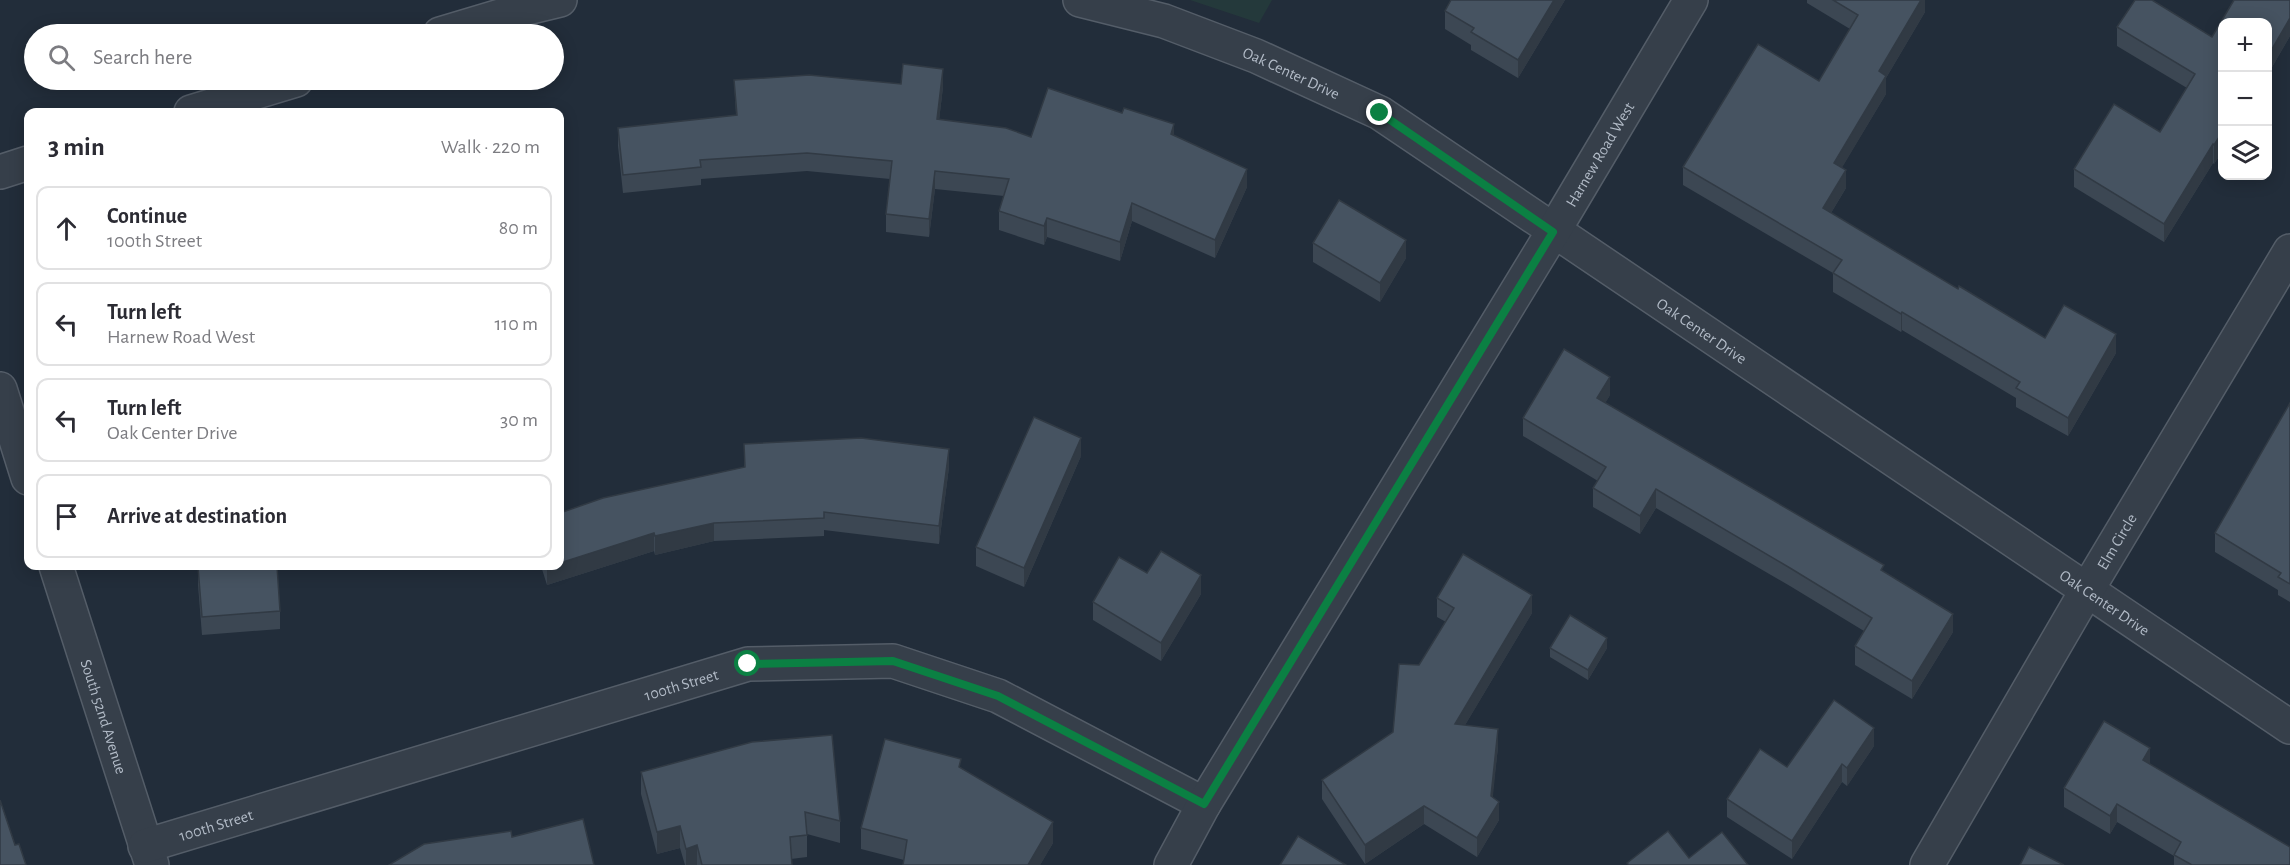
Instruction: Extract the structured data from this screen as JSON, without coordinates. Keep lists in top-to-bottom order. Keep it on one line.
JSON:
{"streets":{"street":["Oak Center Drive","Harnew Road West","Elm Circle","100th Street","South 52nd Avenue"]},"crossings":[["Oak Center Drive","Harnew Road West"],["Oak Center Drive","Elm Circle"],["Harnew Road West","100th Street"],["100th Street","South 52nd Avenue"]],"page":{"map_buttons":["+","−"],"search":"Search here","heading":["3 min","Walk · 220 m"],"list":[["Continue","100th Street","80 m"],["Turn left","Harnew Road West","110 m"],["Turn left","Oak Center Drive","30 m"],"Arrive at destination"]}}
